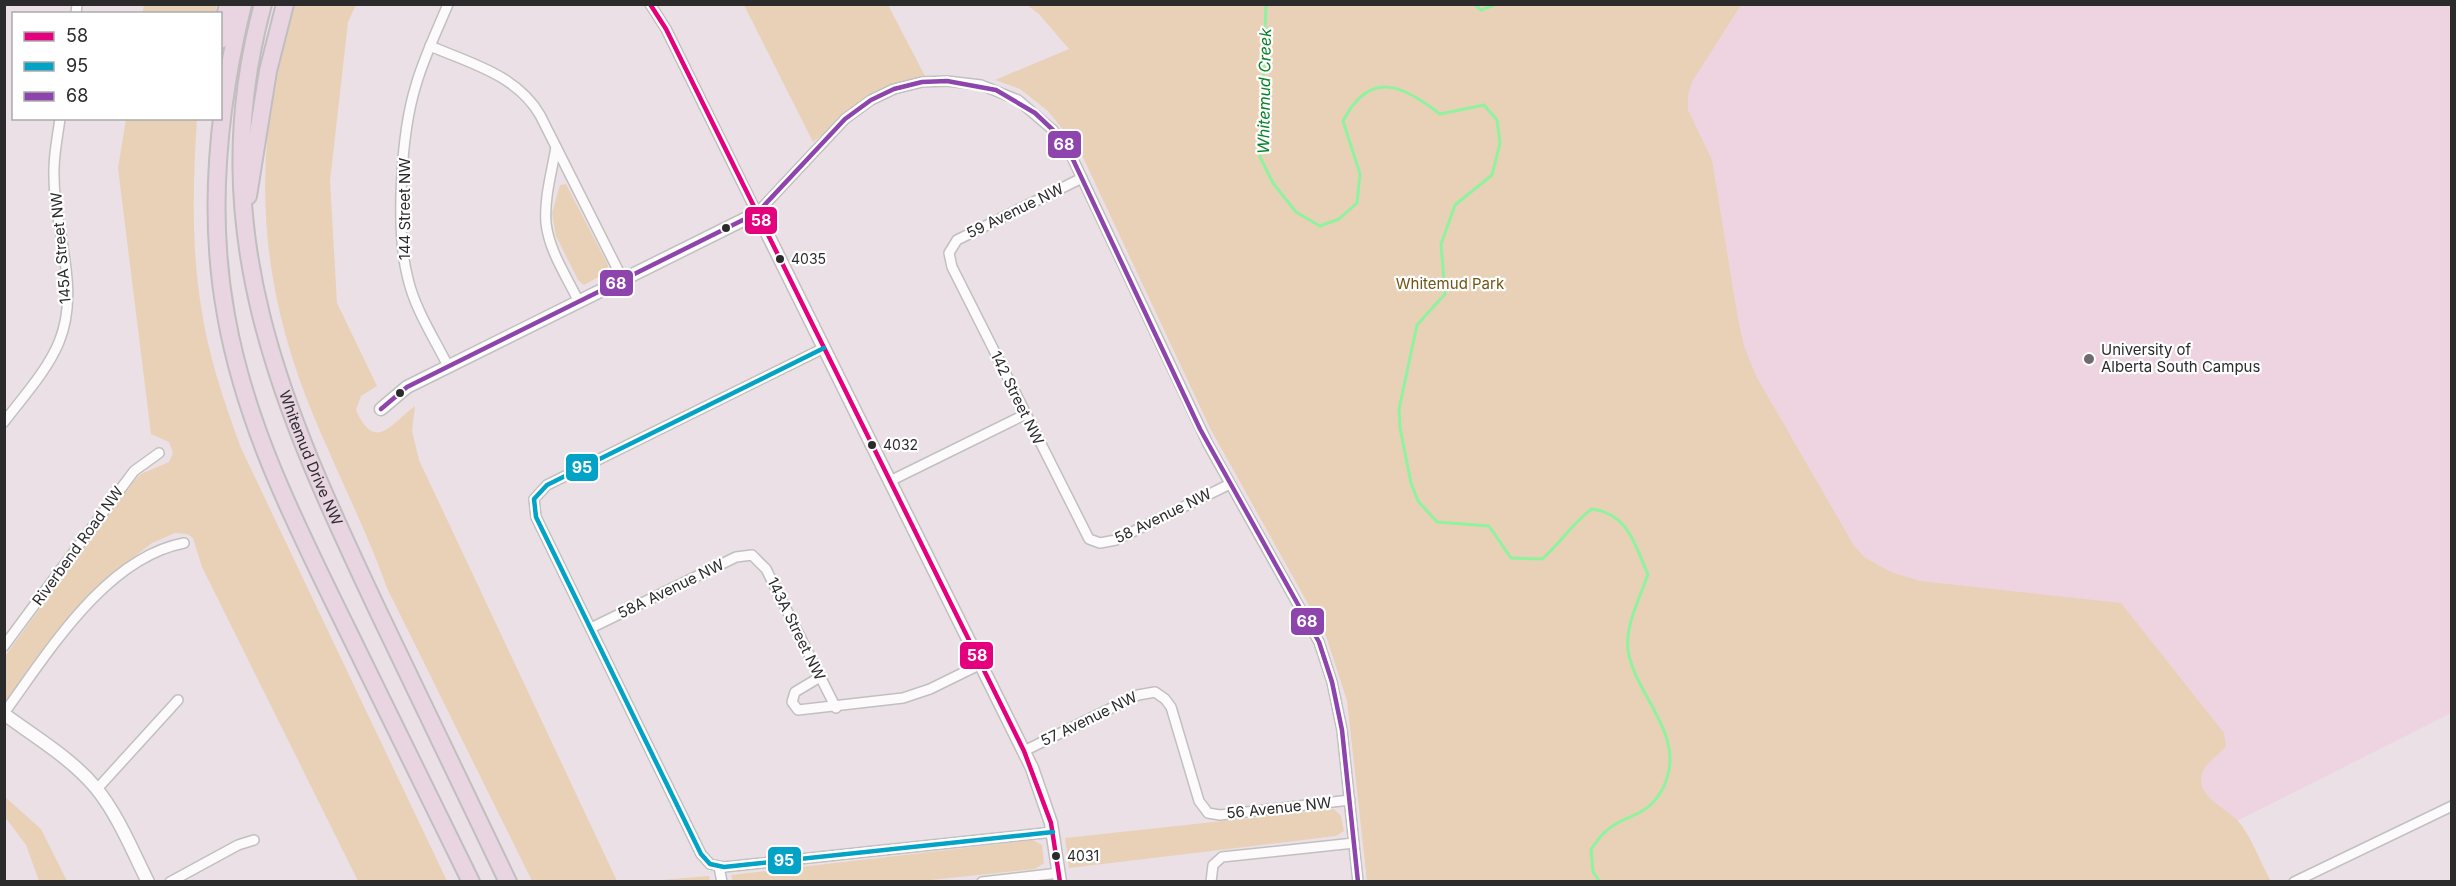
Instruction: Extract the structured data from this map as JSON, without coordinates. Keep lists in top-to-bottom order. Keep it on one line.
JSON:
{"streets":{"highway":["Whitemud Drive NW"],"street":["144 Street NW","59 Avenue NW","145A Street NW","142 Street NW","58 Avenue NW","Riverbend Road NW","58A Avenue NW","143A Street NW","57 Avenue NW","56 Avenue NW"]},"crossings":[["59 Avenue NW","142 Street NW"],["142 Street NW","58 Avenue NW"],["58A Avenue NW","143A Street NW"],["57 Avenue NW","56 Avenue NW"]],"water":["Whitemud Creek"],"parks":["Whitemud Park"],"places":["4035","University of Alberta South Campus","4032","4031"],"lines":["transit line 58","transit line 68","transit line 95"],"legend":["58","95","68"]}
